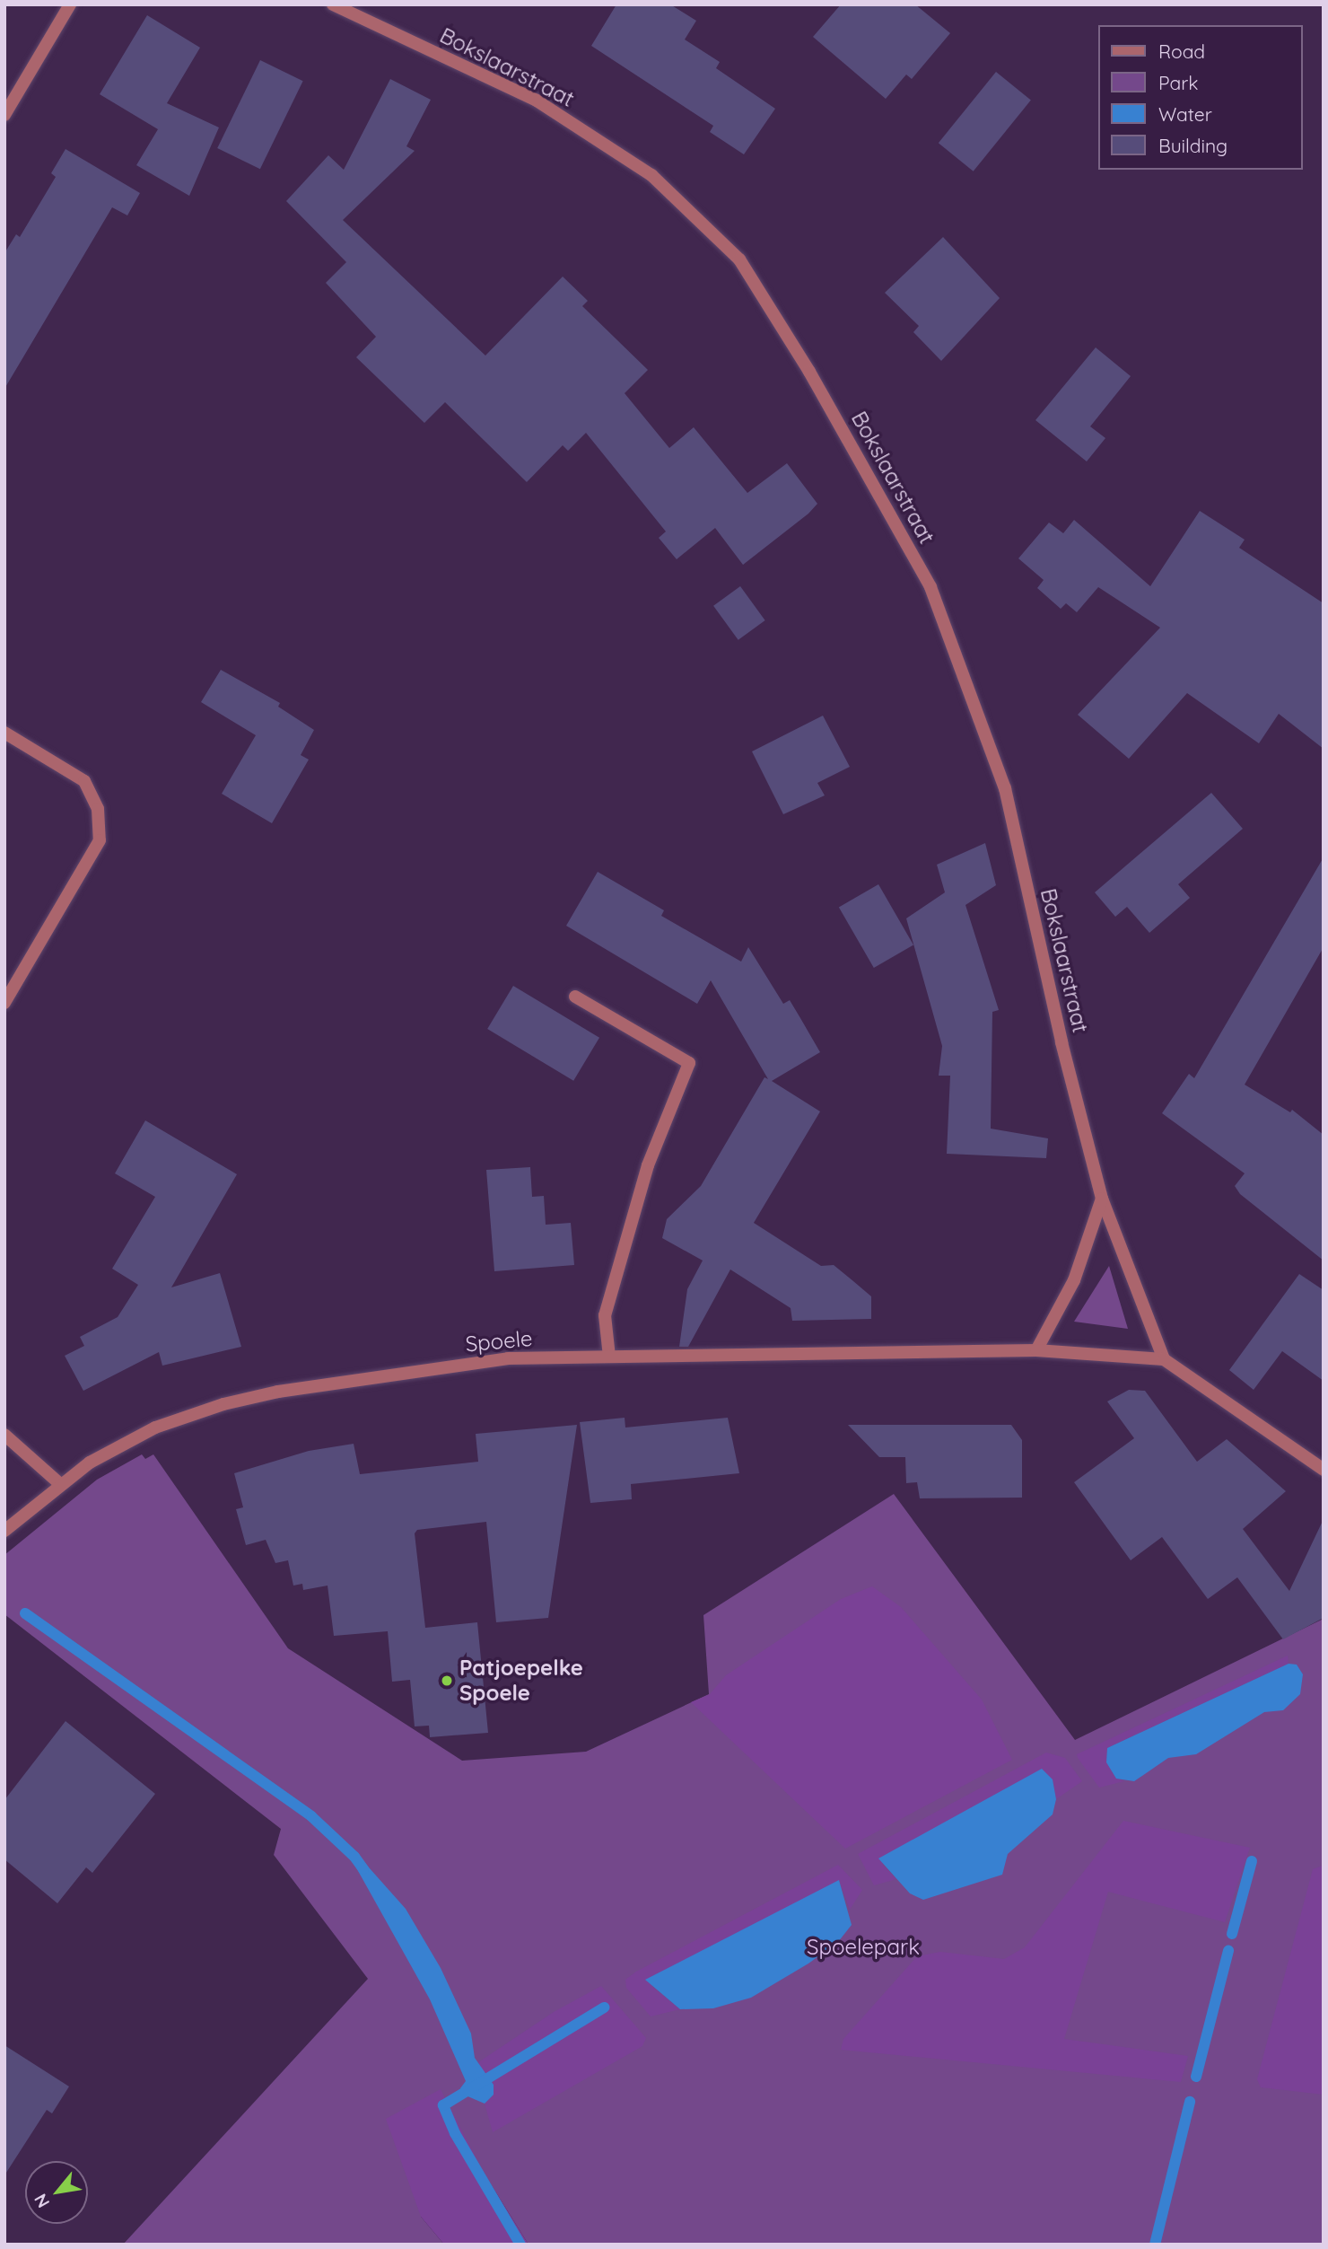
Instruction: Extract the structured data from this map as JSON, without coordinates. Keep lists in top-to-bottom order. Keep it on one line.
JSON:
{"streets":{"street":["Bokslaarstraat","Spoele"]},"crossings":[["Bokslaarstraat","Spoele"]],"parks":["Spoelepark"],"places":["Patjoepelke Spoele"],"legend":["Road","Park","Water","Building"],"north":"bottom left"}
